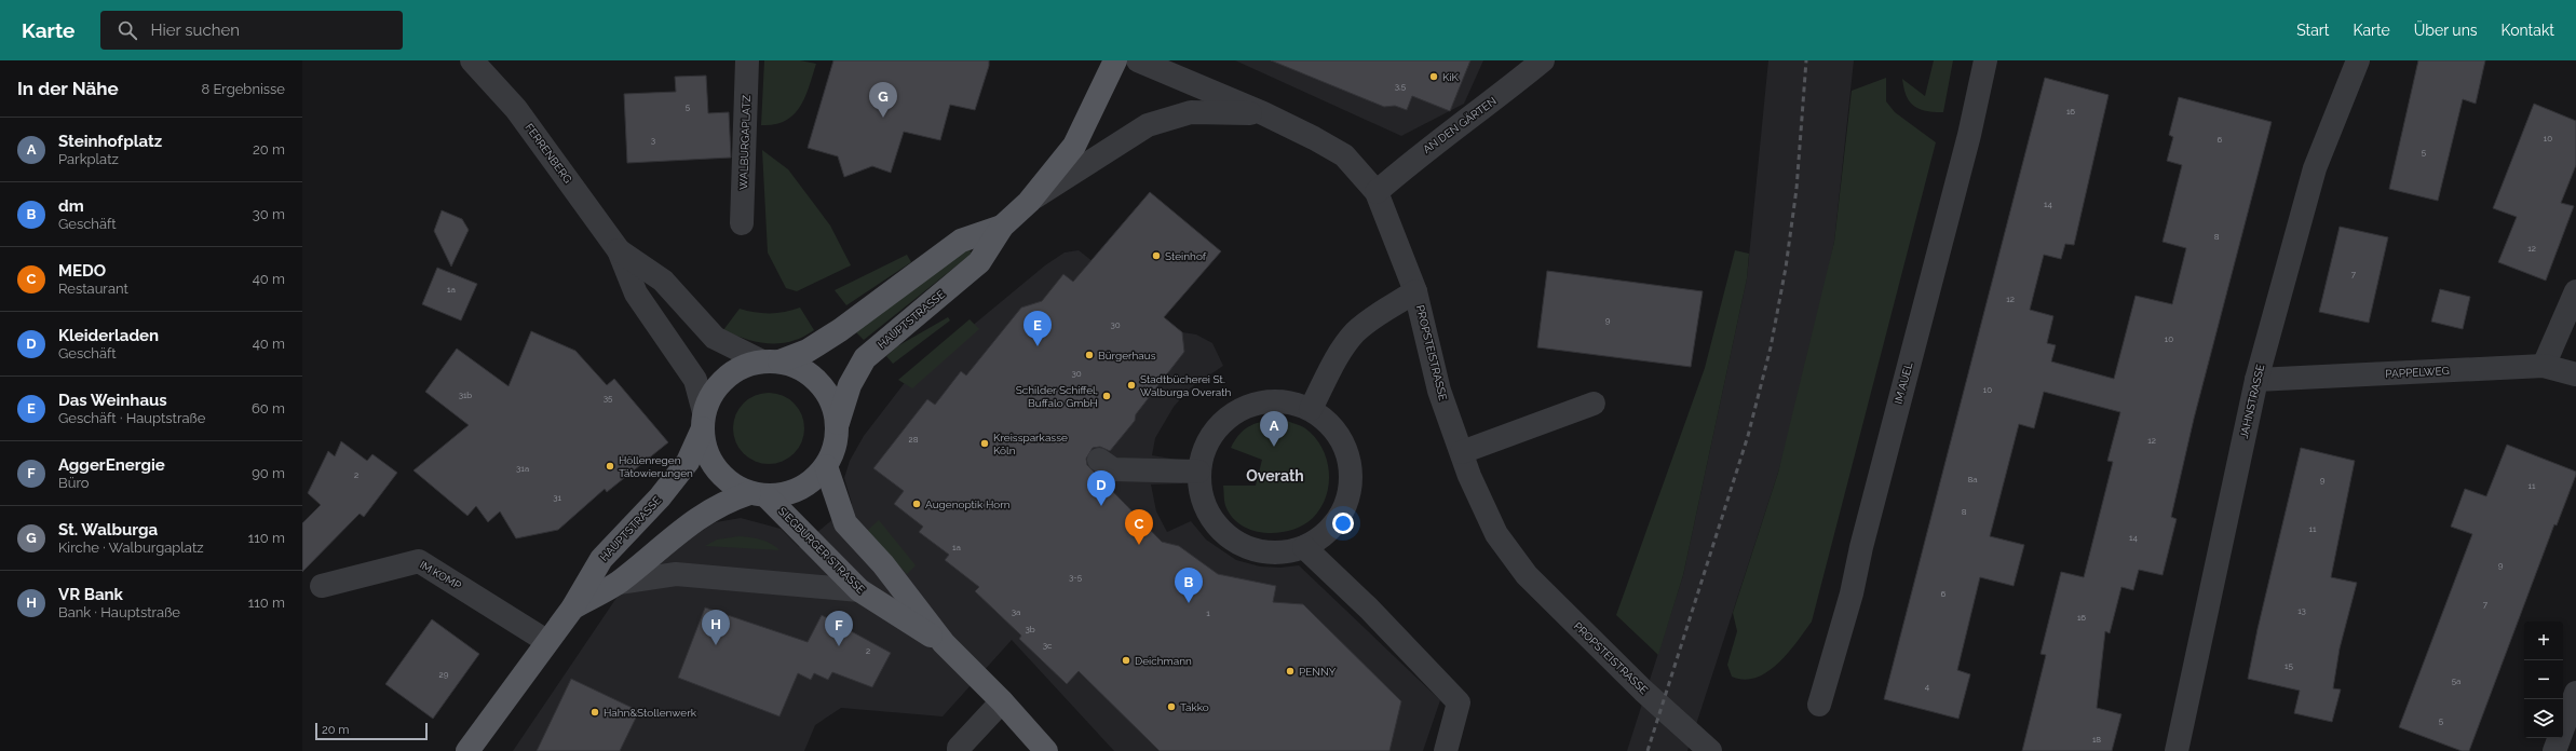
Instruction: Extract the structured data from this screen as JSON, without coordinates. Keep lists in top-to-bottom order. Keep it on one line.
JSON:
{"streets":{"main road":["HAUPTSTRASSE","SIEGBURGER STRASSE"],"street":["AN DEN GÄRTEN","WALBURGAPLATZ","FERRENBERG","PROPSTEISTRASSE","PAPPELWEG","IM AUEL","JAHNSTRASSE","IM KOMP"]},"crossings":[["AN DEN GÄRTEN","PROPSTEISTRASSE"],["FERRENBERG","HAUPTSTRASSE"],["FERRENBERG","SIEGBURGER STRASSE"],["HAUPTSTRASSE","SIEGBURGER STRASSE"],["HAUPTSTRASSE","IM KOMP"],["PAPPELWEG","JAHNSTRASSE"]],"districts":["Overath"],"places":["KiK","Steinhof","Bürgerhaus","Stadtbücherei St. Walburga Overath","Schilder Schiffel, Buffalo GmbH","Kreissparkasse Köln","Höllenregen Tätowierungen","Augenoptik Horn","Deichmann","PENNY","Takko","Hahn&Stollenwerk"],"house_numbers":["3,5","5","16","10","6","3","5","14","8","12","7","1a","12","9","30","10","30","10","31b","35","28","12","31a","2","8a","9","11","31","8","11","14","1a","9","3-5","6","7","13","3a","1","16","3b","3c","2","15","29","5a","4","5","18"],"scale_bar":"20 m","page":{"header":"Karte","search":"Hier suchen","nav":["Start","Karte","Über uns","Kontakt"],"heading":["In der Nähe","8 Ergebnisse"],"pins":["G","E","A","D","C","B","H","F"],"list":[{"mark":"A","name":"Steinhofplatz","note":"Parkplatz","value":"20 m"},{"mark":"B","name":"dm","note":"Geschäft","value":"30 m"},{"mark":"C","name":"MEDO","note":"Restaurant","value":"40 m"},{"mark":"D","name":"Kleiderladen","note":"Geschäft","value":"40 m"},{"mark":"E","name":"Das Weinhaus","note":"Geschäft · Hauptstraße","value":"60 m"},{"mark":"F","name":"AggerEnergie","note":"Büro","value":"90 m"},{"mark":"G","name":"St. Walburga","note":"Kirche · Walburgaplatz","value":"110 m"},{"mark":"H","name":"VR Bank","note":"Bank · Hauptstraße","value":"110 m"}],"map_buttons":["+","−"],"scale":"20 m"}}
